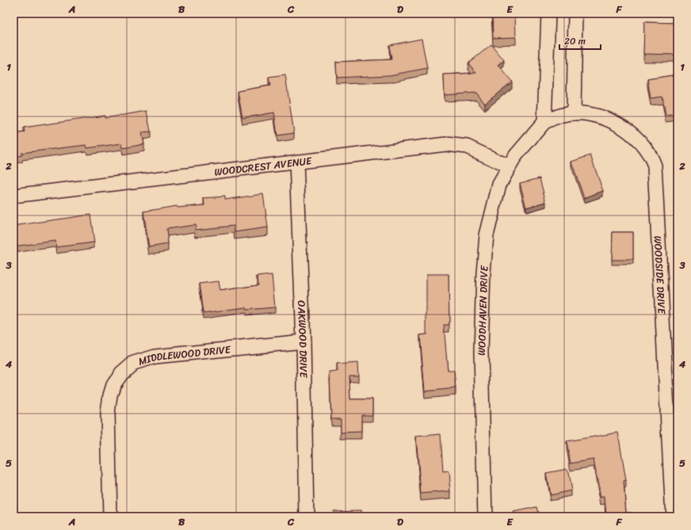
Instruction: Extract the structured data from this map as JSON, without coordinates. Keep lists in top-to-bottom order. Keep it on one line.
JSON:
{"streets":{"street":["WOODCREST AVENUE","WOODSIDE DRIVE","WOODHAVEN DRIVE","OAKWOOD DRIVE","MIDDLEWOOD DRIVE"]},"crossings":[["WOODCREST AVENUE","WOODHAVEN DRIVE"],["WOODCREST AVENUE","OAKWOOD DRIVE"],["WOODSIDE DRIVE","WOODHAVEN DRIVE"],["OAKWOOD DRIVE","MIDDLEWOOD DRIVE"]],"scale_bar":"20 m","grid":{"columns":["A","B","C","D","E","F"],"rows":["1","2","3","4","5"]}}
